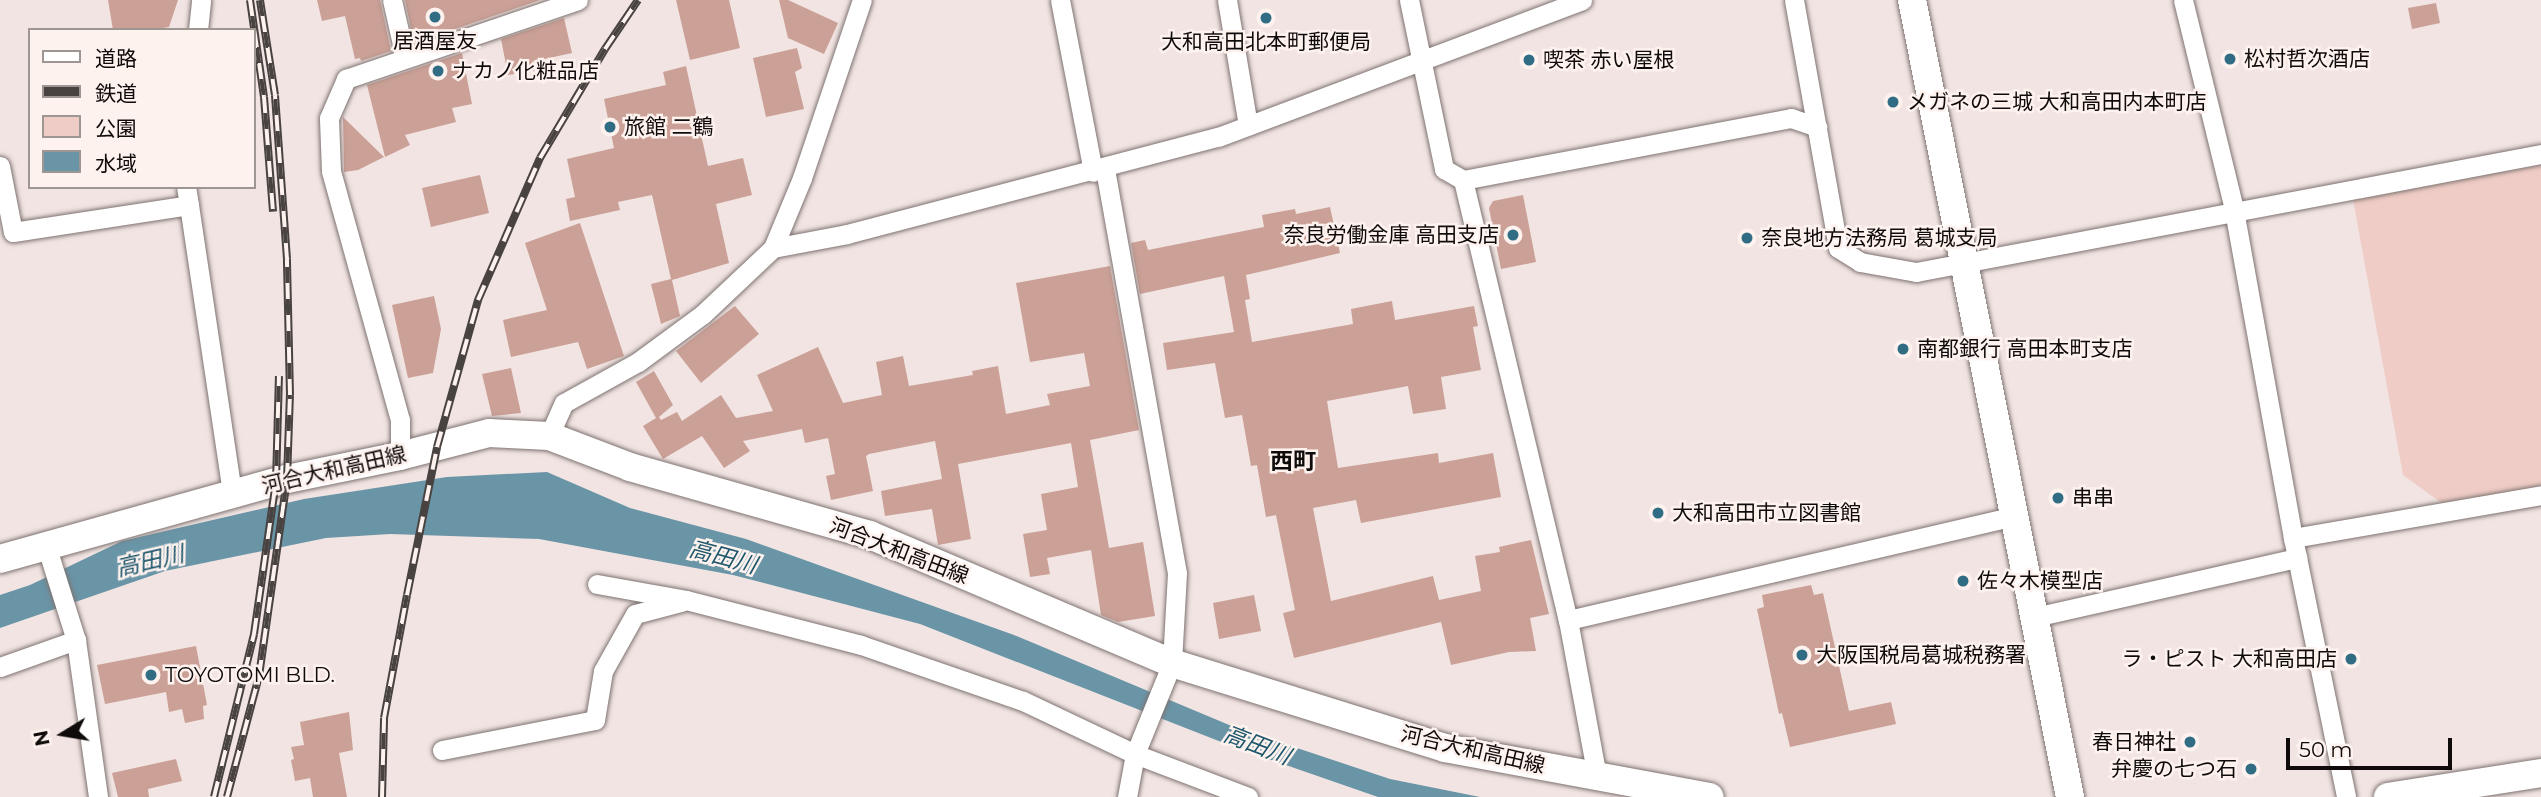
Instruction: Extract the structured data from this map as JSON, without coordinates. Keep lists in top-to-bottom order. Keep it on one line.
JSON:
{"streets":{"main road":["河合大和高田線"]},"districts":["西町"],"water":["高田川"],"places":["居酒屋友","大和高田北本町郵便局","松村哲次酒店","喫茶 赤い屋根","ナカノ化粧品店","メガネの三城 大和高田内本町店","旅館 二鶴","奈良労働金庫 高田支店","奈良地方法務局 葛城支局","南都銀行 高田本町支店","串串","大和高田市立図書館","佐々木模型店","大阪国税局葛城税務署","ラ・ピスト 大和高田店","TOYOTOMI BLD.","春日神社","弁慶の七つ石"],"legend":["道路","鉄道","公園","水域"],"scale_bar":"50 m","north":"left"}
